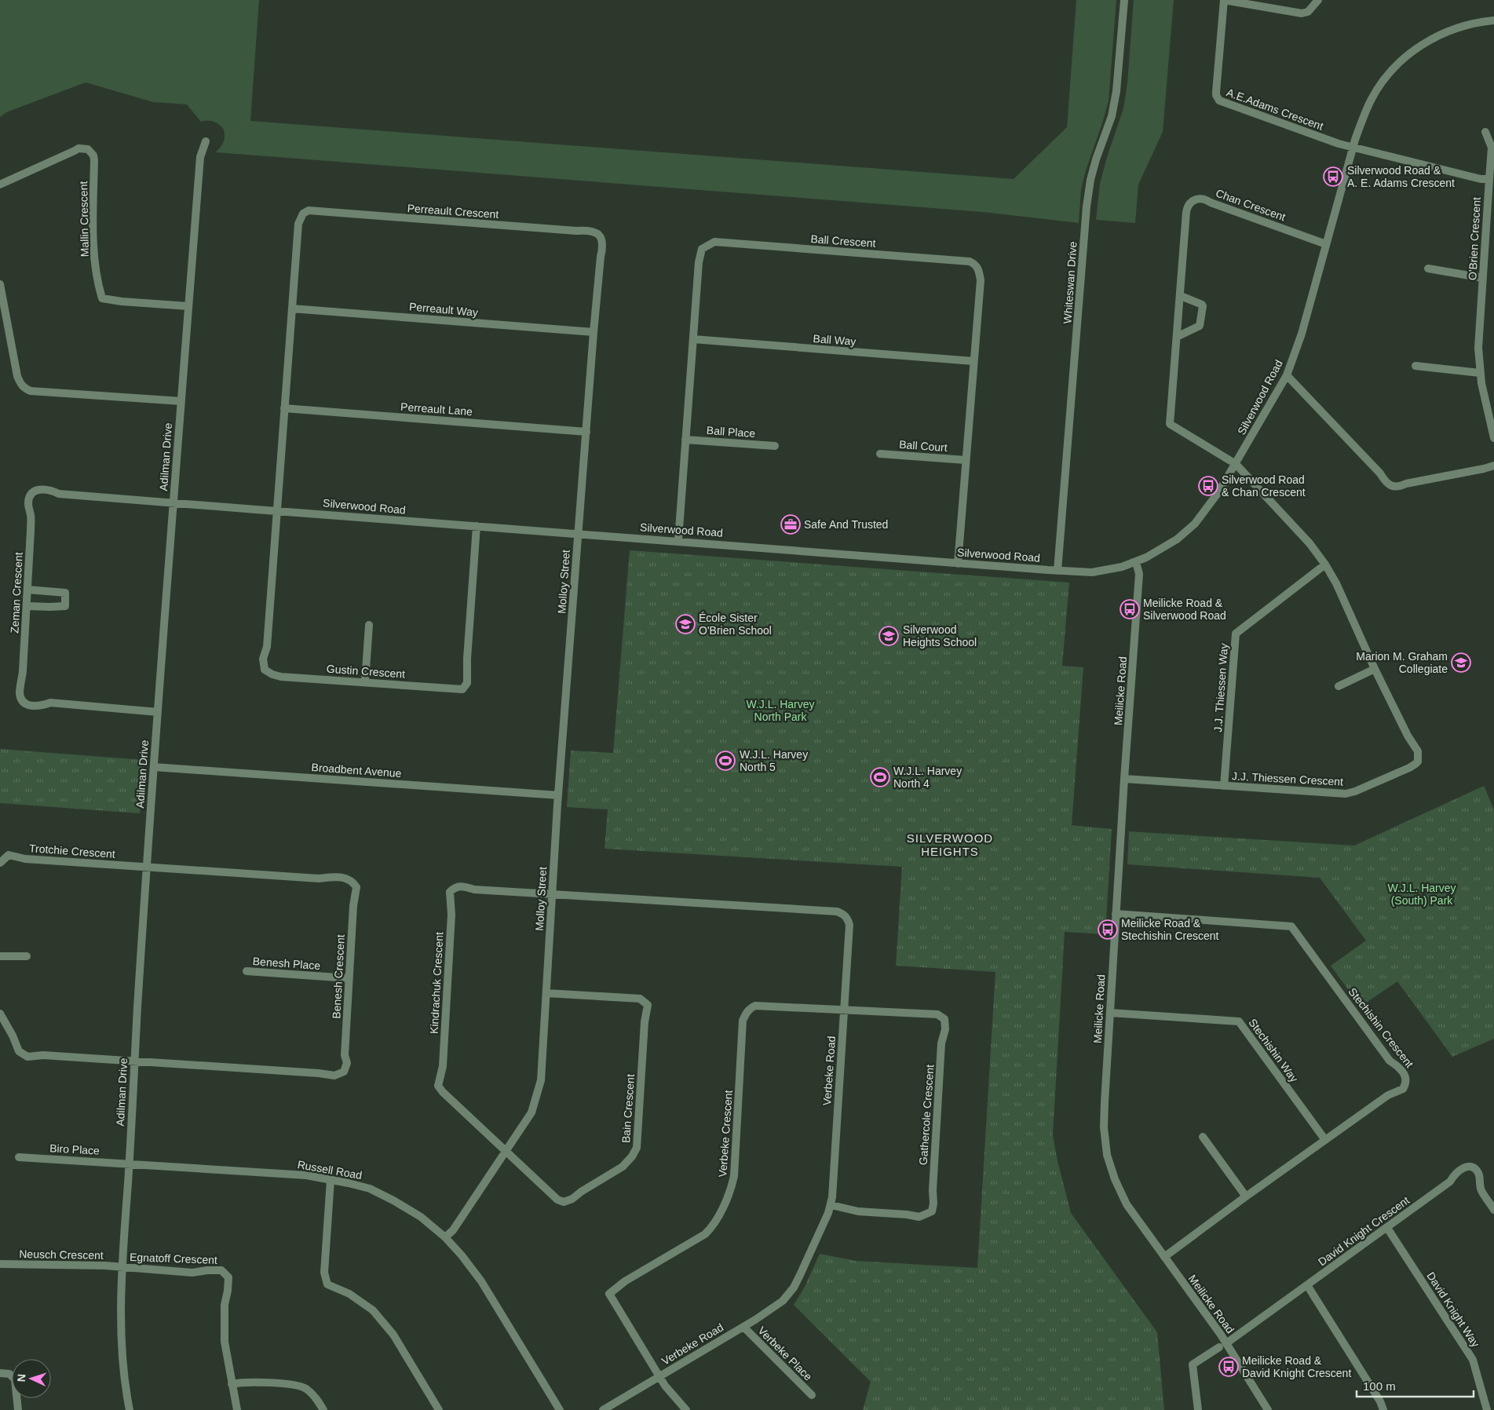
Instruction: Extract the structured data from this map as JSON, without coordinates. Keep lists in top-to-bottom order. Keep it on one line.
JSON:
{"streets":{"street":["A.E.Adams Crescent","Chan Crescent","Perreault Crescent","Mallin Crescent","O'Brien Crescent","Ball Crescent","Whiteswan Drive","Perreault Way","Ball Way","Silverwood Road","Perreault Lane","Ball Place","Ball Court","Adilman Drive","Molloy Street","Zeman Crescent","Gustin Crescent","J.J. Thiessen Way","Meilicke Road","Broadbent Avenue","J.J. Thiessen Crescent","Trotchie Crescent","Benesh Place","Benesh Crescent","Kindrachuk Crescent","Stechishin Crescent","Stechishin Way","Verbeke Road","Bain Crescent","Gathercole Crescent","Verbeke Crescent","Biro Place","Russell Road","David Knight Crescent","Neusch Crescent","Egnatoff Crescent","David Knight Way","Verbeke Place"]},"crossings":[["A.E.Adams Crescent","Silverwood Road"],["Chan Crescent","Silverwood Road"],["Chan Crescent","J.J. Thiessen Crescent"],["Perreault Crescent","Perreault Way"],["Perreault Crescent","Silverwood Road"],["Perreault Crescent","Perreault Lane"],["Perreault Crescent","Molloy Street"],["Perreault Crescent","Gustin Crescent"],["Mallin Crescent","Adilman Drive"],["Ball Crescent","Ball Way"],["Ball Crescent","Silverwood Road"],["Ball Crescent","Ball Place"],["Ball Crescent","Ball Court"],["Whiteswan Drive","Silverwood Road"],["Silverwood Road","Adilman Drive"],["Silverwood Road","Molloy Street"],["Silverwood Road","Zeman Crescent"],["Silverwood Road","Gustin Crescent"],["Silverwood Road","Meilicke Road"],["Silverwood Road","J.J. Thiessen Crescent"],["Adilman Drive","Zeman Crescent"],["Adilman Drive","Broadbent Avenue"],["Adilman Drive","Trotchie Crescent"],["Adilman Drive","Benesh Crescent"],["Adilman Drive","Biro Place"],["Adilman Drive","Russell Road"],["Adilman Drive","Neusch Crescent"],["Adilman Drive","Egnatoff Crescent"],["Molloy Street","Broadbent Avenue"],["Molloy Street","Kindrachuk Crescent"],["Molloy Street","Verbeke Road"],["Molloy Street","Bain Crescent"],["Molloy Street","Russell Road"],["J.J. Thiessen Way","J.J. Thiessen Crescent"],["Meilicke Road","J.J. Thiessen Crescent"],["Meilicke Road","Stechishin Crescent"],["Meilicke Road","Stechishin Way"],["Meilicke Road","David Knight Crescent"],["Trotchie Crescent","Benesh Crescent"],["Benesh Place","Benesh Crescent"],["Kindrachuk Crescent","Verbeke Road"],["Kindrachuk Crescent","Bain Crescent"],["Stechishin Crescent","Stechishin Way"],["Verbeke Road","Gathercole Crescent"],["Verbeke Road","Verbeke Crescent"],["Verbeke Road","Verbeke Place"],["Gathercole Crescent","Verbeke Crescent"],["Biro Place","Russell Road"],["David Knight Crescent","David Knight Way"],["Neusch Crescent","Egnatoff Crescent"]],"districts":["SILVERWOOD HEIGHTS"],"parks":["W.J.L. Harvey North Park","W.J.L. Harvey (South) Park"],"places":{"bus stop":["Silverwood Road & A. E. Adams Crescent","Silverwood Road & Chan Crescent","Meilicke Road & Silverwood Road","Meilicke Road & Stechishin Crescent","Meilicke Road & David Knight Crescent"],"office":["Safe And Trusted"],"school or university":["École Sister O'Brien School","Silverwood Heights School","Marion M. Graham Collegiate"],"sports":["W.J.L. Harvey North 5","W.J.L. Harvey North 4"]},"scale_bar":"100 m","north":"left"}
